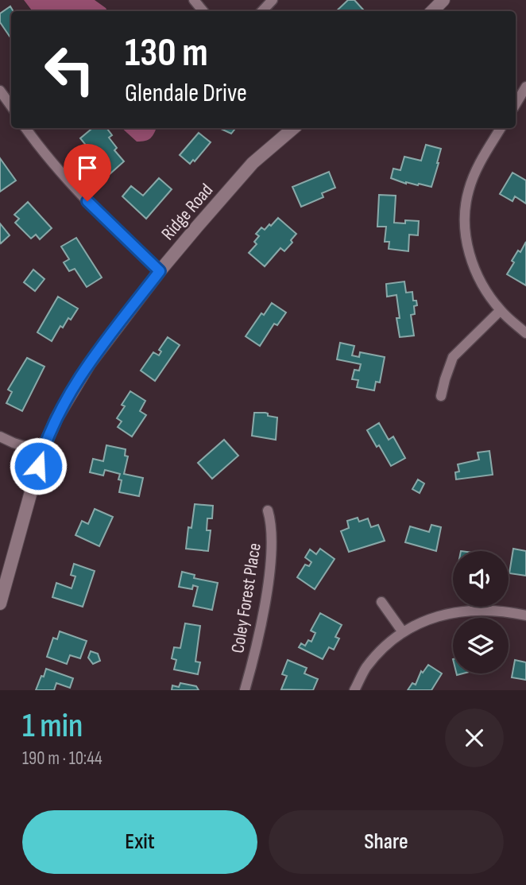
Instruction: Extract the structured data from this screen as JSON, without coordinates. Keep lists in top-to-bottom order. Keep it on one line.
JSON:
{"streets":{"street":["Ridge Road","Coley Forest Place"]},"page":{"turn":["130 m","Glendale Drive"],"heading":["1 min","190 m · 10:44"],"buttons":["Exit","Share"]}}
